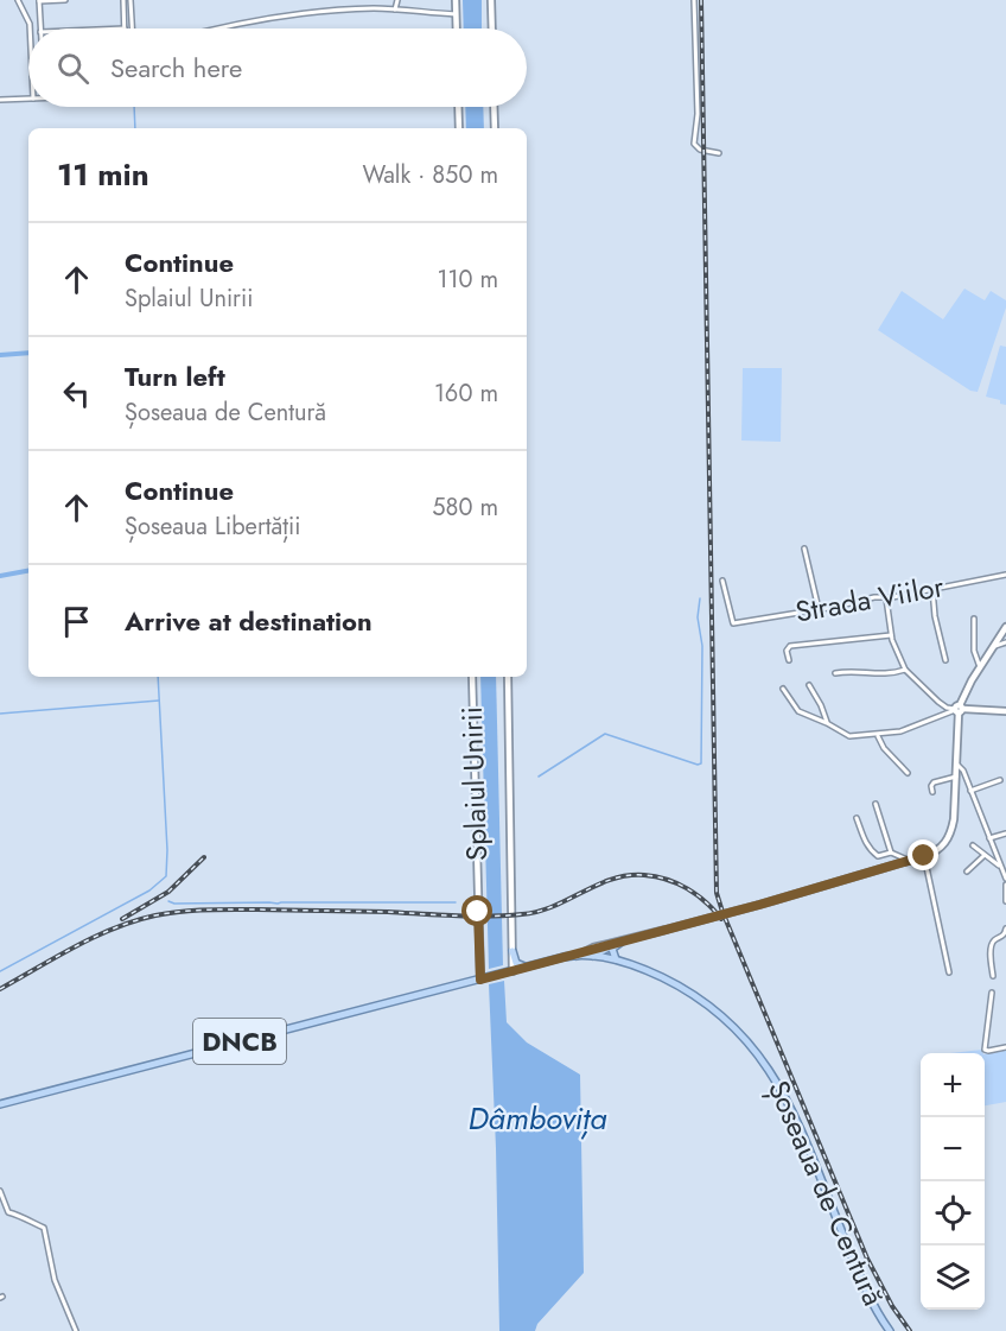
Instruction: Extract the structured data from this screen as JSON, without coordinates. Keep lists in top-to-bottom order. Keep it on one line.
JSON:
{"streets":{"main road":["Splaiul Unirii","DNCB","Șoseaua de Centură"],"street":["Strada Viilor"]},"crossings":[["Splaiul Unirii","Șoseaua de Centură"]],"water":["Dâmbovița"],"page":{"search":"Search here","heading":["11 min","Walk · 850 m"],"list":[["Continue","Splaiul Unirii","110 m"],["Turn left","Șoseaua de Centură","160 m"],["Continue","Șoseaua Libertății","580 m"],"Arrive at destination"],"map_buttons":["+","−"]}}
